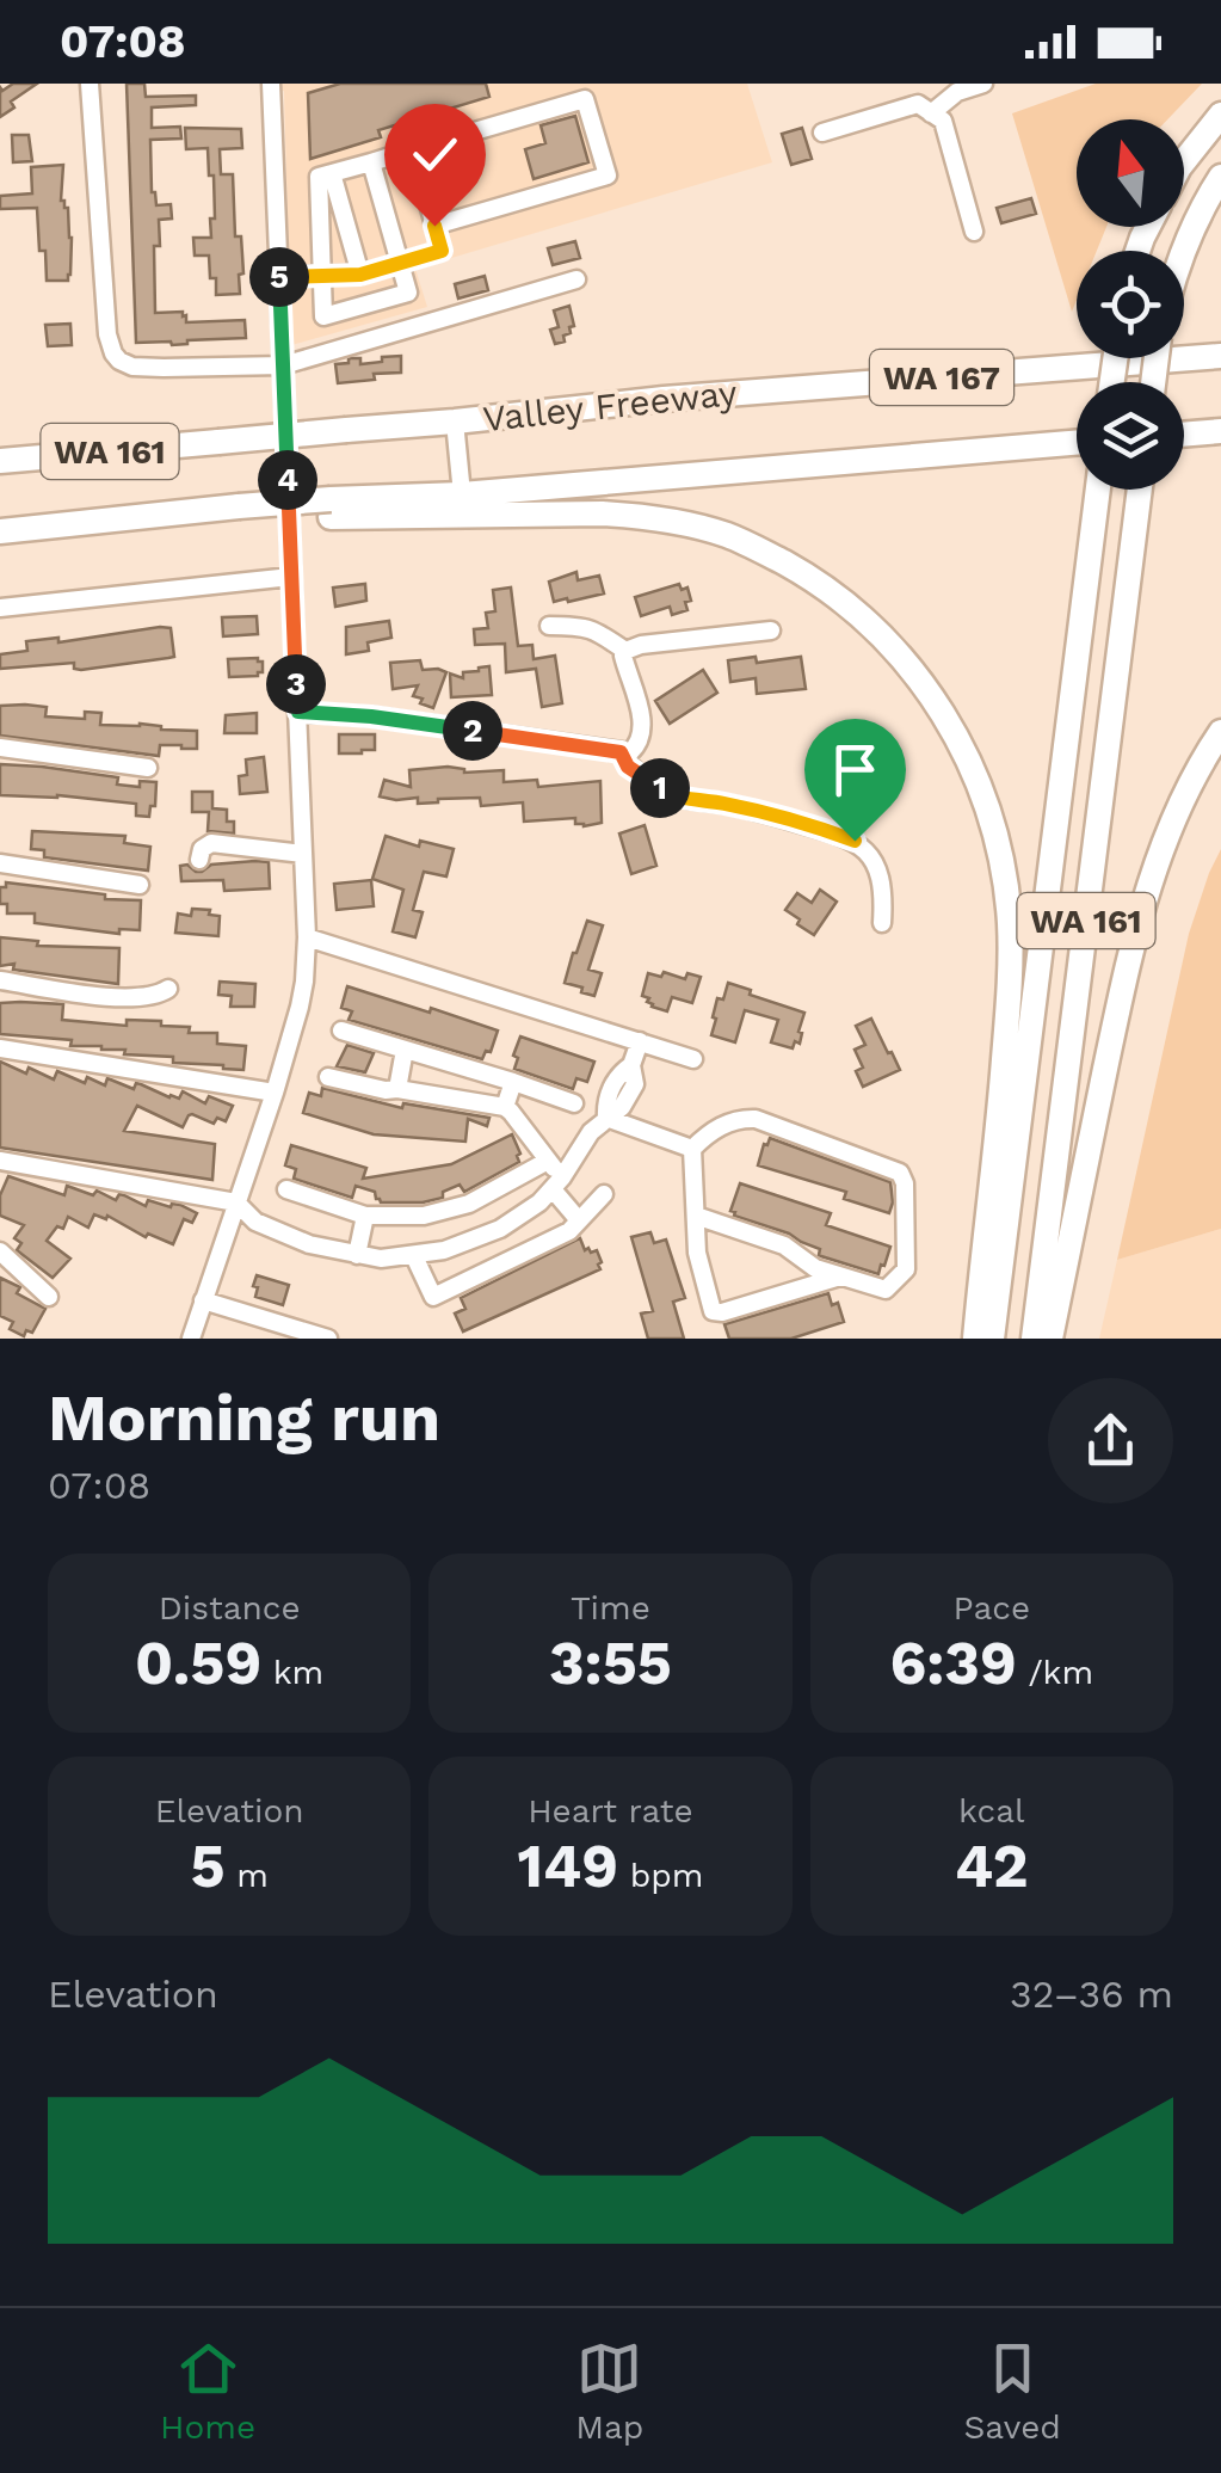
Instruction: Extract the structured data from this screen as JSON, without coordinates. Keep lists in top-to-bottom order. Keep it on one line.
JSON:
{"streets":{"highway":["WA 167","Valley Freeway","WA 161"]},"crossings":[["Valley Freeway","WA 161"]],"north":"top","page":{"status":"07:08","pins":["5","4","3","2","1"],"heading":["Morning run","07:08"],"stats":[["Distance","0.59 km"],["Time","3:55"],["Pace","6:39 /km"],["Elevation","5 m"],["Heart rate","149 bpm"],["kcal","42"]],"chart":["Elevation","32–36 m"],"tabs":["Home","Map","Saved"]}}
